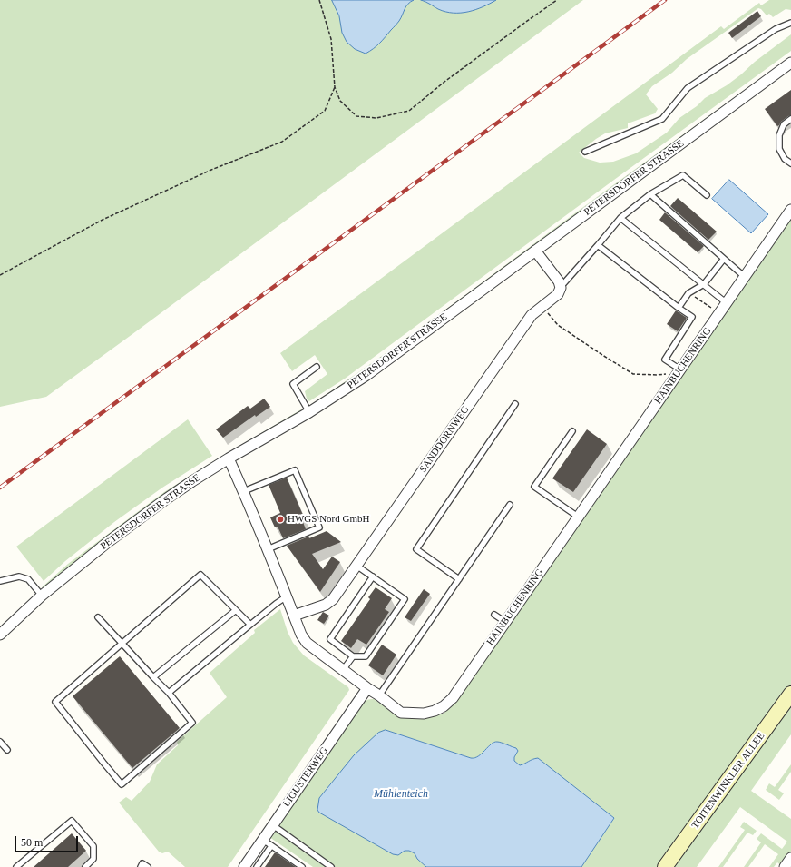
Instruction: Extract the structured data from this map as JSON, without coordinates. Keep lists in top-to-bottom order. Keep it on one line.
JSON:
{"streets":{"street":["PETERSDORFER STRASSE","HAINBUCHENRING","SANDDORNWEG","LIGUSTERWEG","TOITENWINKLER ALLEE"]},"crossings":[["PETERSDORFER STRASSE","HAINBUCHENRING"],["HAINBUCHENRING","SANDDORNWEG"],["HAINBUCHENRING","LIGUSTERWEG"]],"water":["Mühlenteich"],"places":["HWGS Nord GmbH"],"scale_bar":"50 m"}
